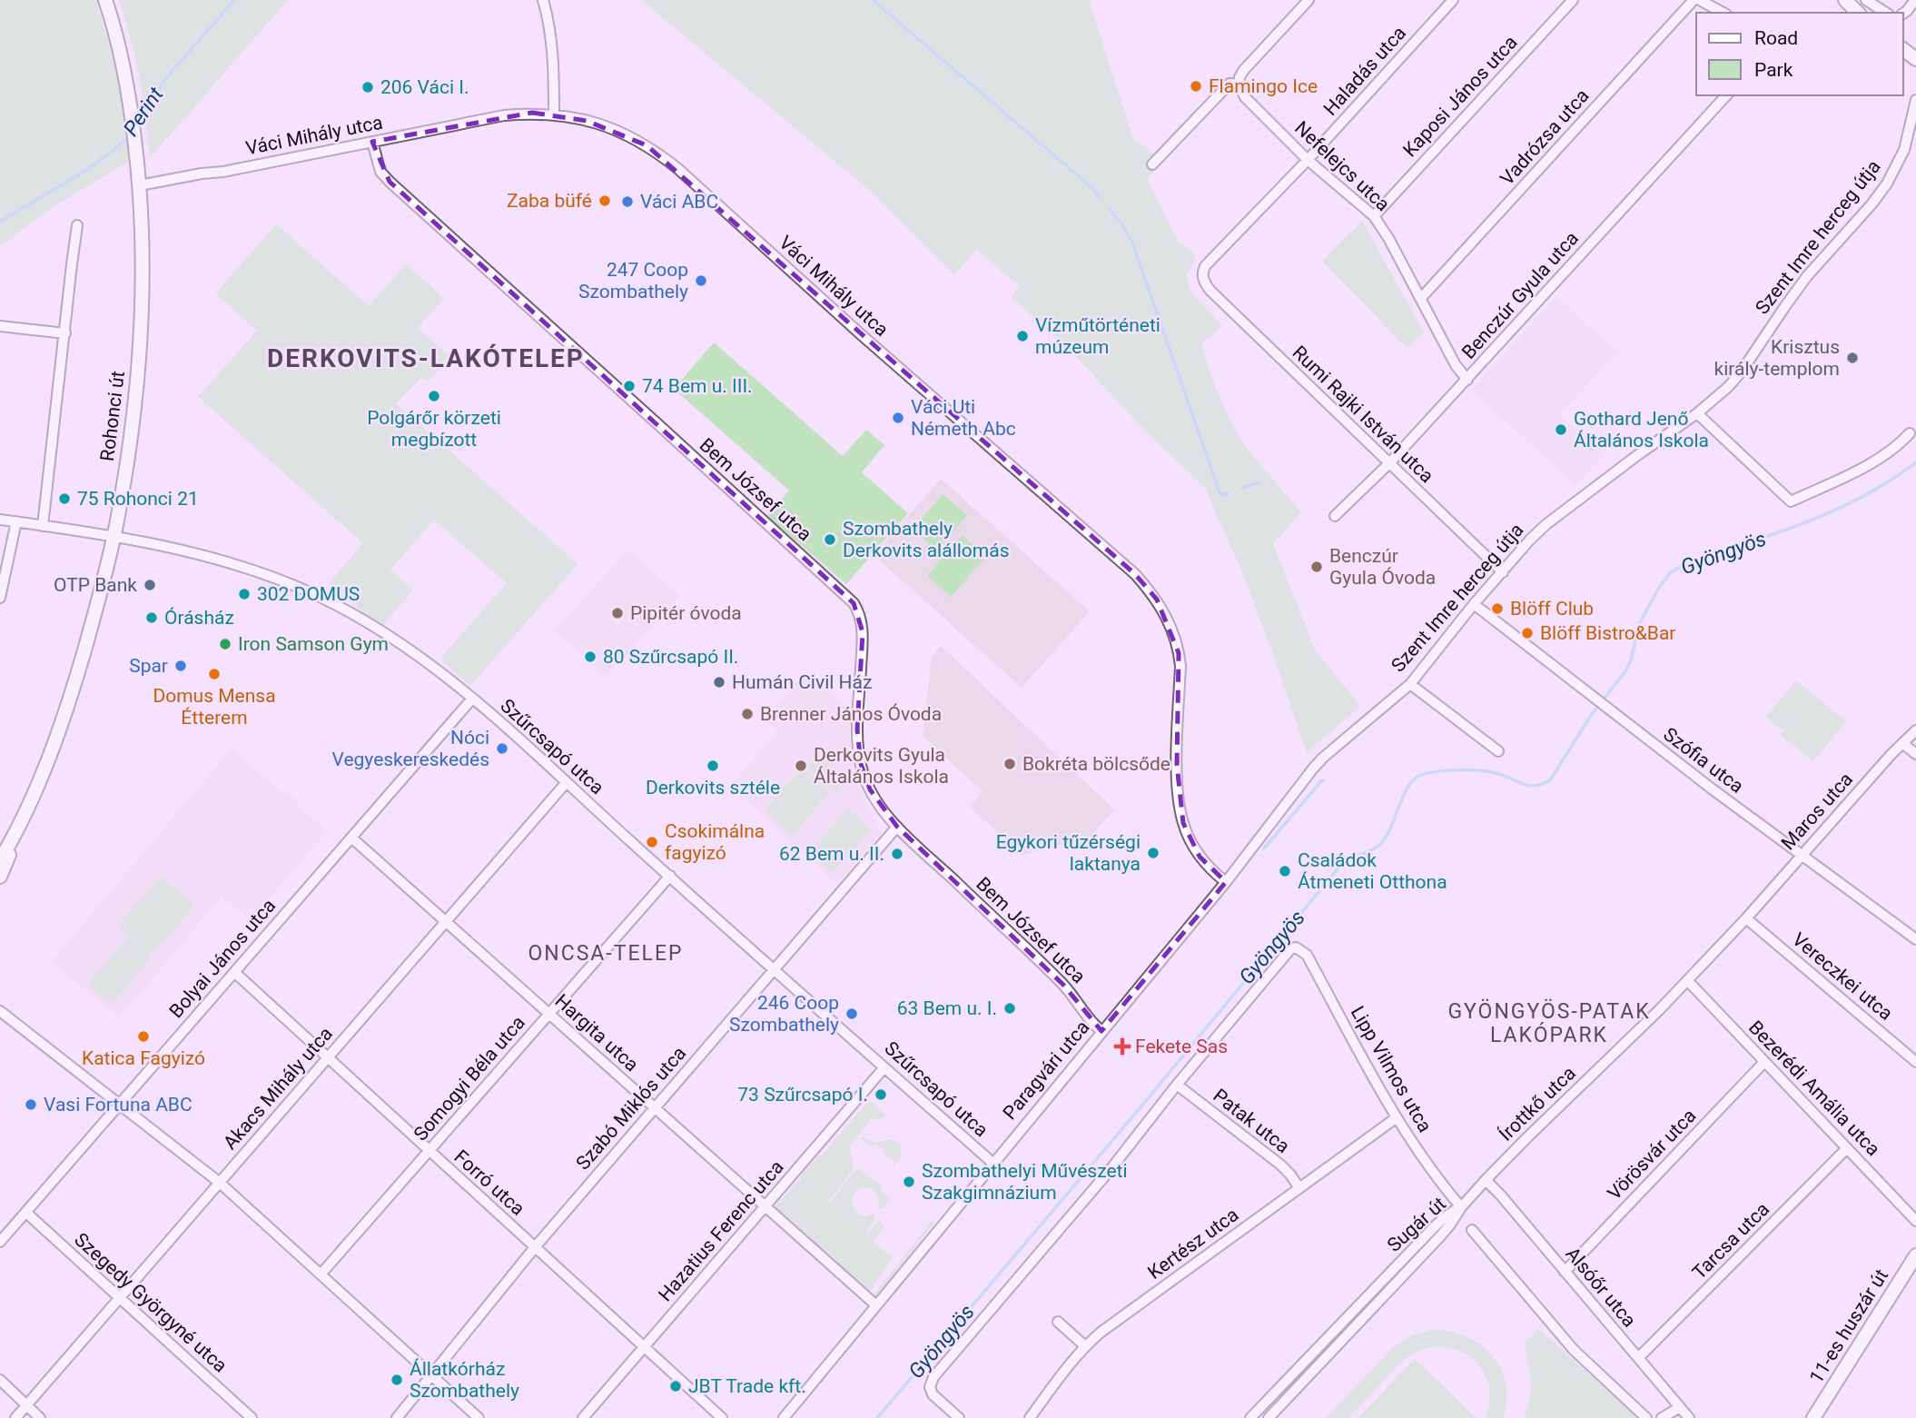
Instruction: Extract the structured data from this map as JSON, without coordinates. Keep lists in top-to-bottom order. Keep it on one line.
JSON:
{"streets":{"main road":["Rohonci út","11-es huszár út"],"street":["Haladás utca","Kaposi János utca","Váci Mihály utca","Vadrózsa utca","Nefelejcs utca","Szent Imre herceg útja","Benczúr Gyula utca","Rumi Rajki István utca","Bem József utca","Szűrcsapó utca","Szófia utca","Maros utca","Bolyai János utca","Vereczkei utca","Hargita utca","Lipp Vilmos utca","Paragvári utca","Somogyi Béla utca","Akacs Mihály utca","Bezerédi Amália utca","Írottkő utca","Szabó Miklós utca","Patak utca","Vörösvár utca","Forró utca","Sugár út","Hazatius Ferenc utca","Tarcsa utca","Kertész utca","Alsóőr utca","Szegedy Györgyné utca"]},"crossings":[["Haladás utca","Nefelejcs utca"],["Haladás utca","Rumi Rajki István utca"],["Kaposi János utca","Nefelejcs utca"],["Váci Mihály utca","Rohonci út"],["Váci Mihály utca","Bem József utca"],["Váci Mihály utca","Paragvári utca"],["Vadrózsa utca","Nefelejcs utca"],["Nefelejcs utca","Benczúr Gyula utca"],["Szent Imre herceg útja","Rumi Rajki István utca"],["Szent Imre herceg útja","Szófia utca"],["Szent Imre herceg útja","Paragvári utca"],["Benczúr Gyula utca","Rumi Rajki István utca"],["Rohonci út","Szűrcsapó utca"],["Bem József utca","Paragvári utca"],["Bem József utca","Szabó Miklós utca"],["Szűrcsapó utca","Bolyai János utca"],["Szűrcsapó utca","Paragvári utca"],["Szűrcsapó utca","Somogyi Béla utca"],["Szűrcsapó utca","Akacs Mihály utca"],["Szűrcsapó utca","Szabó Miklós utca"],["Szűrcsapó utca","Hazatius Ferenc utca"],["Szófia utca","Maros utca"],["Maros utca","Vereczkei utca"],["Maros utca","Írottkő utca"],["Bolyai János utca","Hargita utca"],["Bolyai János utca","Forró utca"],["Bolyai János utca","Szegedy Györgyné utca"],["Vereczkei utca","Írottkő utca"],["Hargita utca","Paragvári utca"],["Hargita utca","Somogyi Béla utca"],["Hargita utca","Akacs Mihály utca"],["Hargita utca","Szabó Miklós utca"],["Hargita utca","Hazatius Ferenc utca"],["Lipp Vilmos utca","Írottkő utca"],["Lipp Vilmos utca","Patak utca"],["Lipp Vilmos utca","Sugár út"],["Lipp Vilmos utca","Kertész utca"],["Somogyi Béla utca","Forró utca"],["Akacs Mihály utca","Forró utca"],["Akacs Mihály utca","Szegedy Györgyné utca"],["Bezerédi Amália utca","Írottkő utca"],["Bezerédi Amália utca","Vörösvár utca"],["Bezerédi Amália utca","Tarcsa utca"],["Írottkő utca","Sugár út"],["Írottkő utca","Alsóőr utca"],["Szabó Miklós utca","Forró utca"],["Patak utca","Kertész utca"],["Vörösvár utca","Alsóőr utca"],["Forró utca","Hazatius Ferenc utca"],["Tarcsa utca","Alsóőr utca"]],"districts":["DERKOVITS-LAKÓTELEP","ONCSA-TELEP","GYÖNGYÖS-PATAK LAKÓPARK"],"water":["Perint","Gyöngyös"],"places":{"other":["Flamingo Ice","206 Váci I.","Zaba büfé","Váci ABC","247 Coop Szombathely","Vízműtörténeti múzeum","Krisztus király-templom","74 Bem u. III.","Polgárőr körzeti megbízott","Váci Uti Németh Abc","Gothard Jenő Általános Iskola","75 Rohonci 21","Szombathely Derkovits alállomás","Benczúr Gyula Óvoda","OTP Bank","302 DOMUS","Blöff Club","Pipitér óvoda","Órásház","Blöff Bistro&Bar","Iron Samson Gym","80 Szűrcsapó II.","Spar","Domus Mensa Étterem","Humán Civil Ház","Brenner János Óvoda","Nóci Vegyeskereskedés","Bokréta bölcsőde","Derkovits sztéle","Derkovits Gyula Általános Iskola","Csokimálna fagyizó","Egykori tűzérségi laktanya","62 Bem u. II.","Családok Átmeneti Otthona","63 Bem u. I.","246 Coop Szombathely","Katica Fagyizó","73 Szűrcsapó I.","Vasi Fortuna ABC","Szombathelyi Művészeti Szakgimnázium","Állatkórház Szombathely","JBT Trade kft."],"health":["Fekete Sas"]},"legend":["Road","Park"]}
